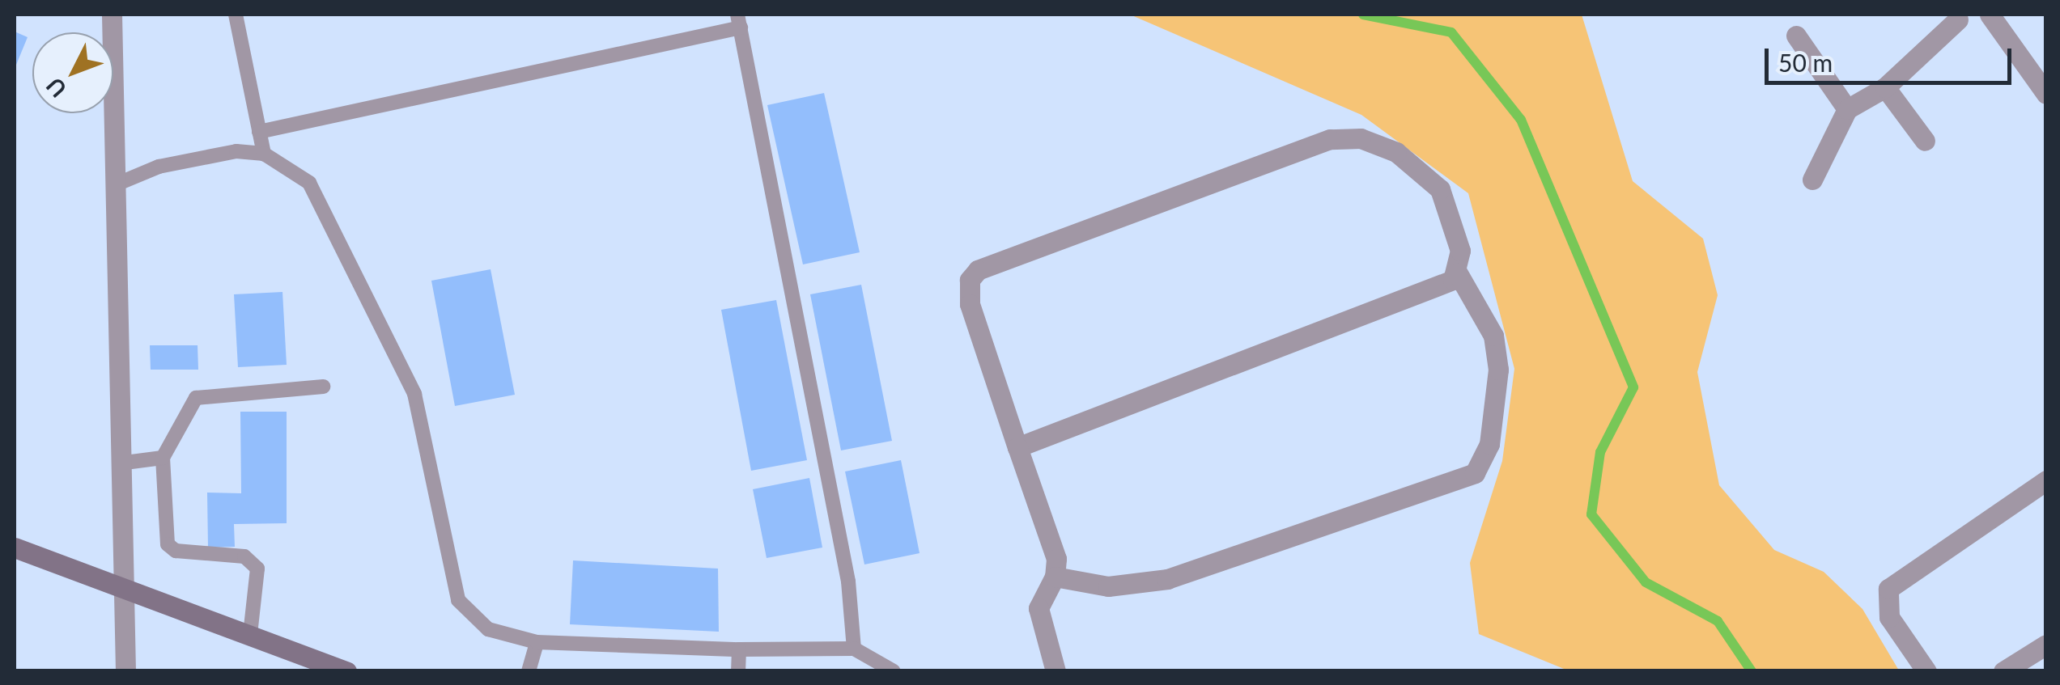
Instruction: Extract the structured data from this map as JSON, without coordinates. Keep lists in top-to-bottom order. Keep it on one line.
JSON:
{"scale_bar":"50 m","north":"bottom left"}
